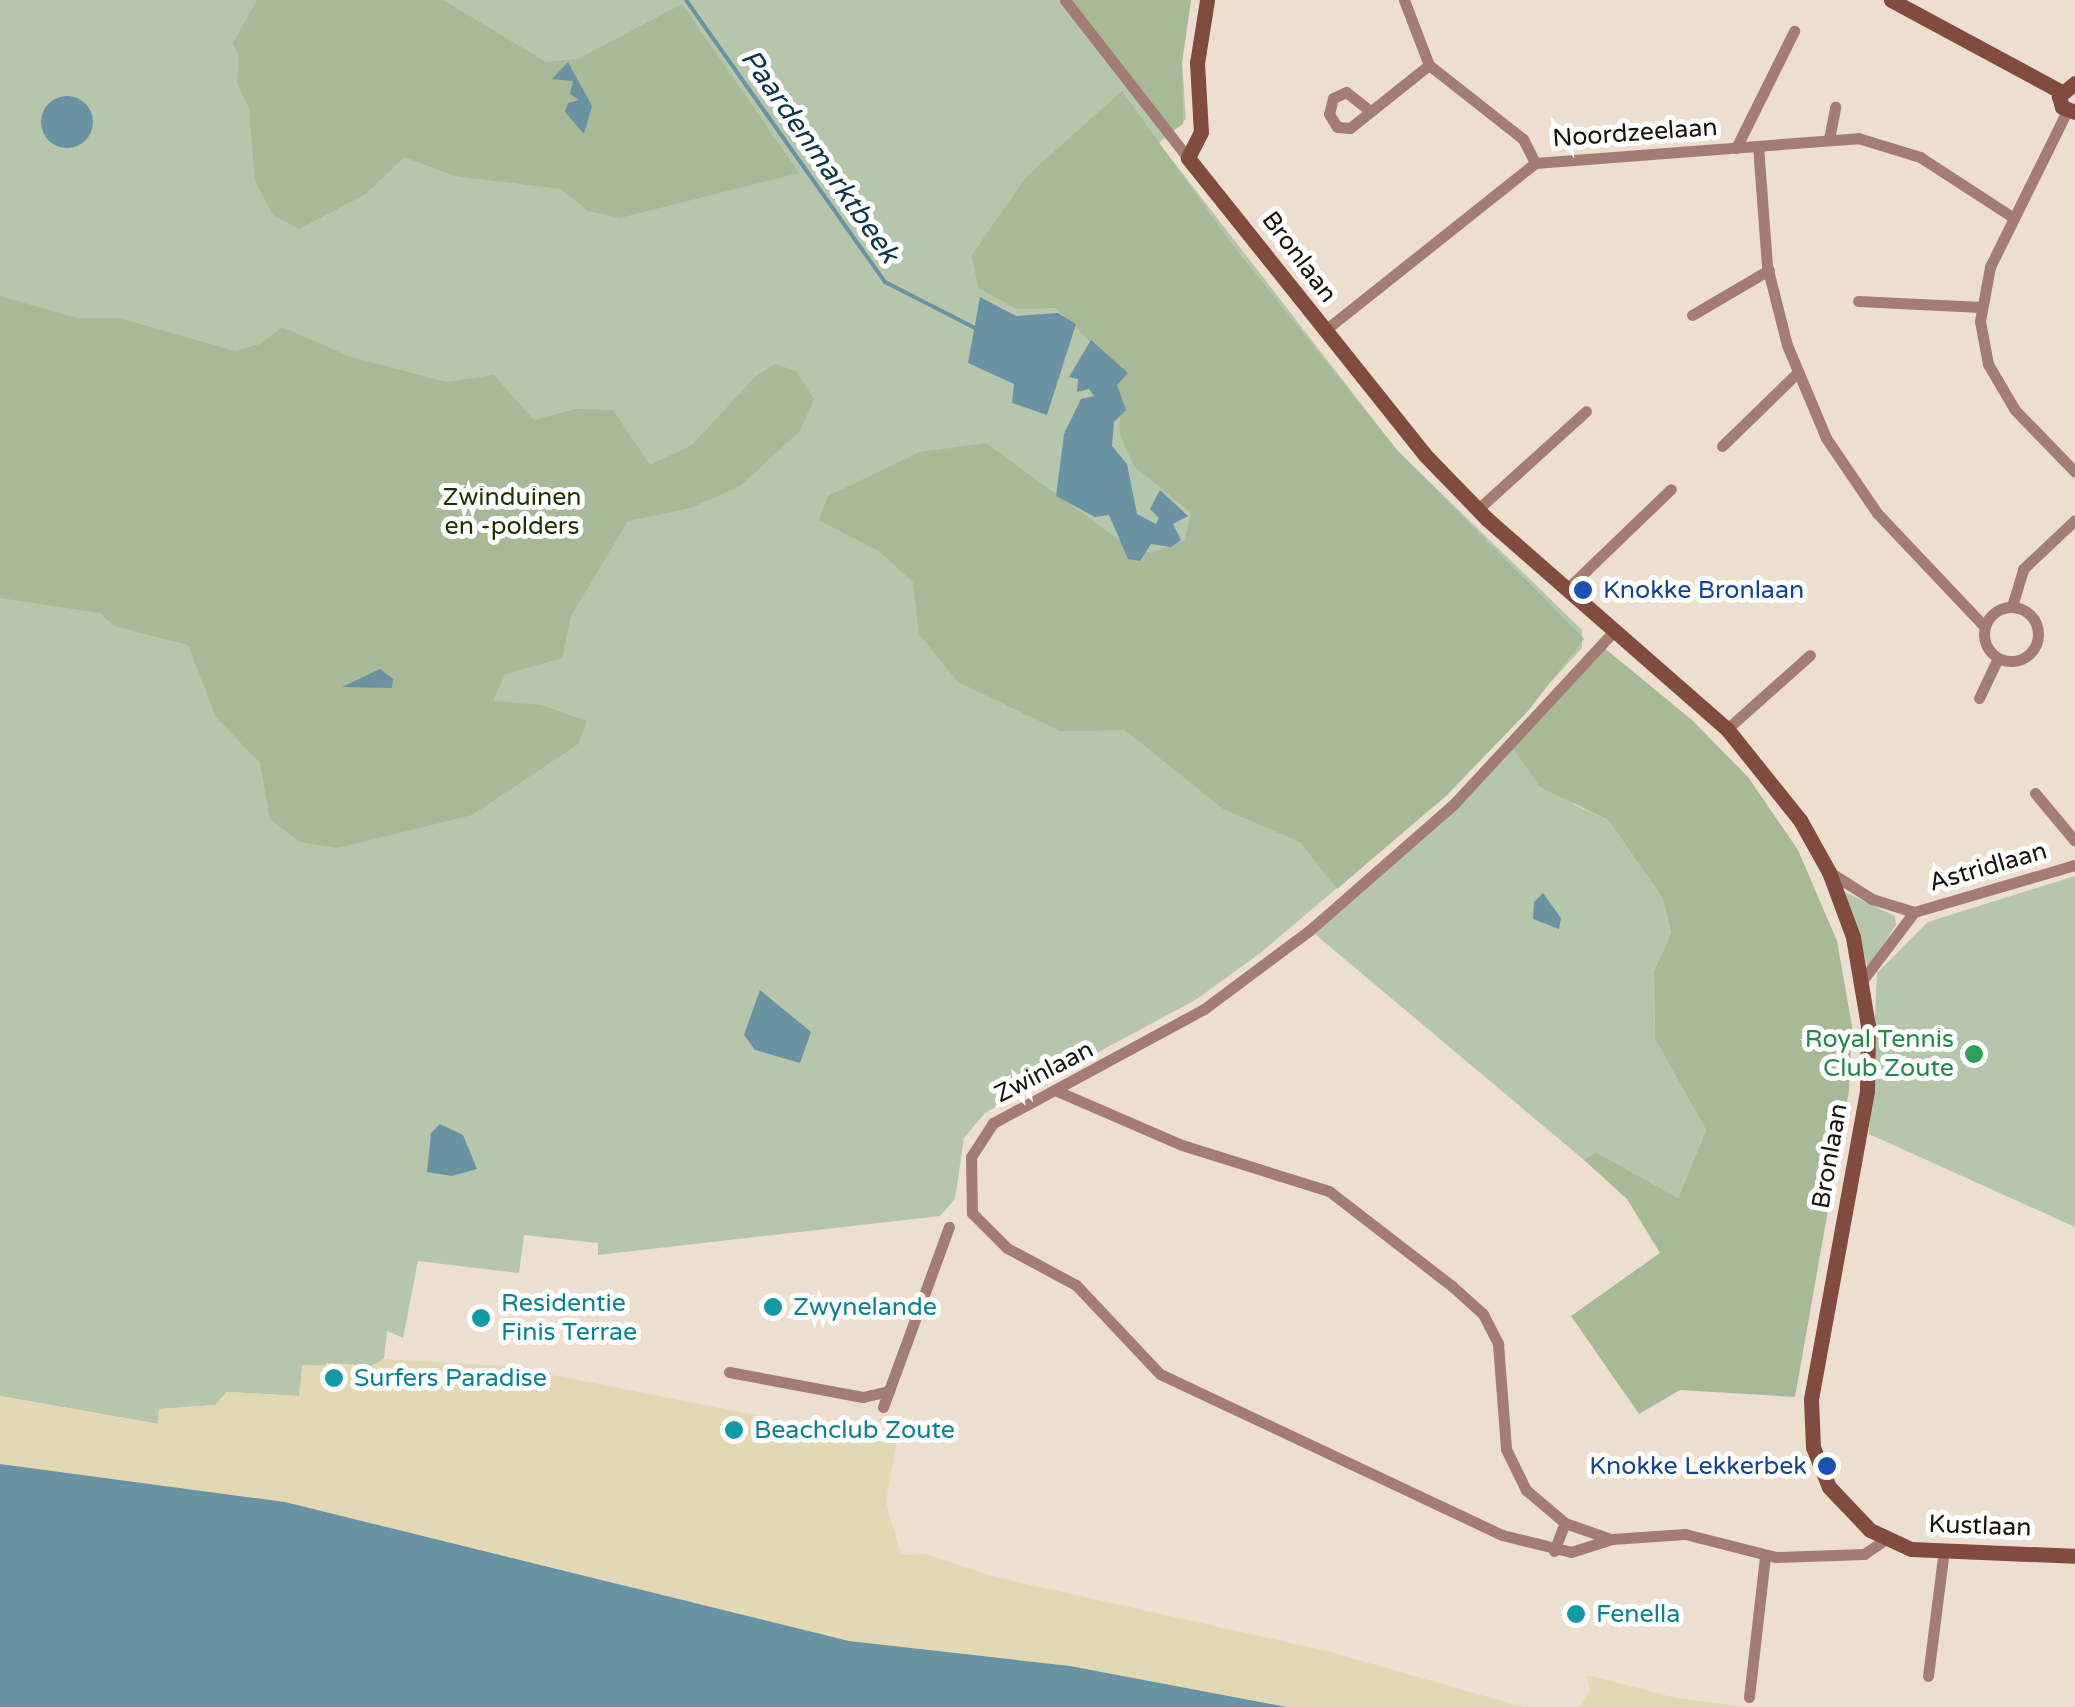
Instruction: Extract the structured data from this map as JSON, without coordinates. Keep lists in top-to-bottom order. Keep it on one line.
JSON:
{"streets":{"street":["Noordzeelaan","Bronlaan","Astridlaan","Zwinlaan","Kustlaan"]},"crossings":[["Noordzeelaan","Bronlaan"],["Bronlaan","Astridlaan"],["Bronlaan","Zwinlaan"],["Bronlaan","Kustlaan"]],"water":["Paardenmarktbeek"],"parks":["Zwinduinen en -polders"],"places":["Knokke Bronlaan","Royal Tennis Club Zoute","Zwynelande","Residentie Finis Terrae","Surfers Paradise","Beachclub Zoute","Knokke Lekkerbek","Fenella"]}
